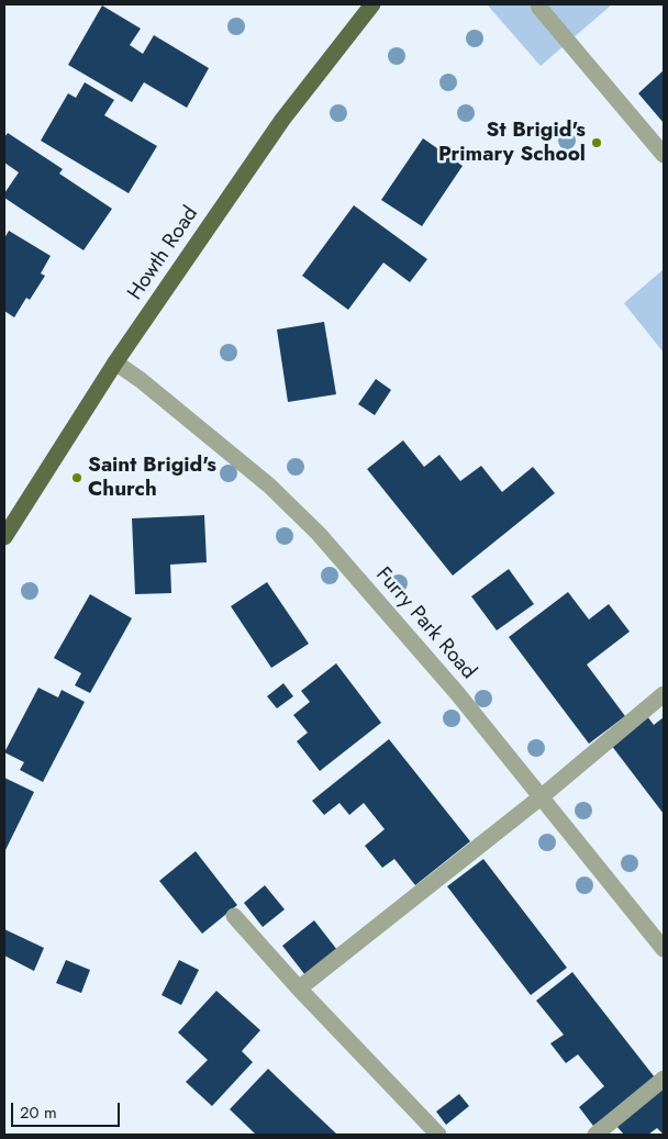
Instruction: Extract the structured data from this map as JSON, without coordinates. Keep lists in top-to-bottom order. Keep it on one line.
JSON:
{"streets":{"main road":["Howth Road"],"street":["Furry Park Road"]},"crossings":[["Howth Road","Furry Park Road"]],"places":["St Brigid's Primary School","Saint Brigid's Church"],"scale_bar":"20 m"}
